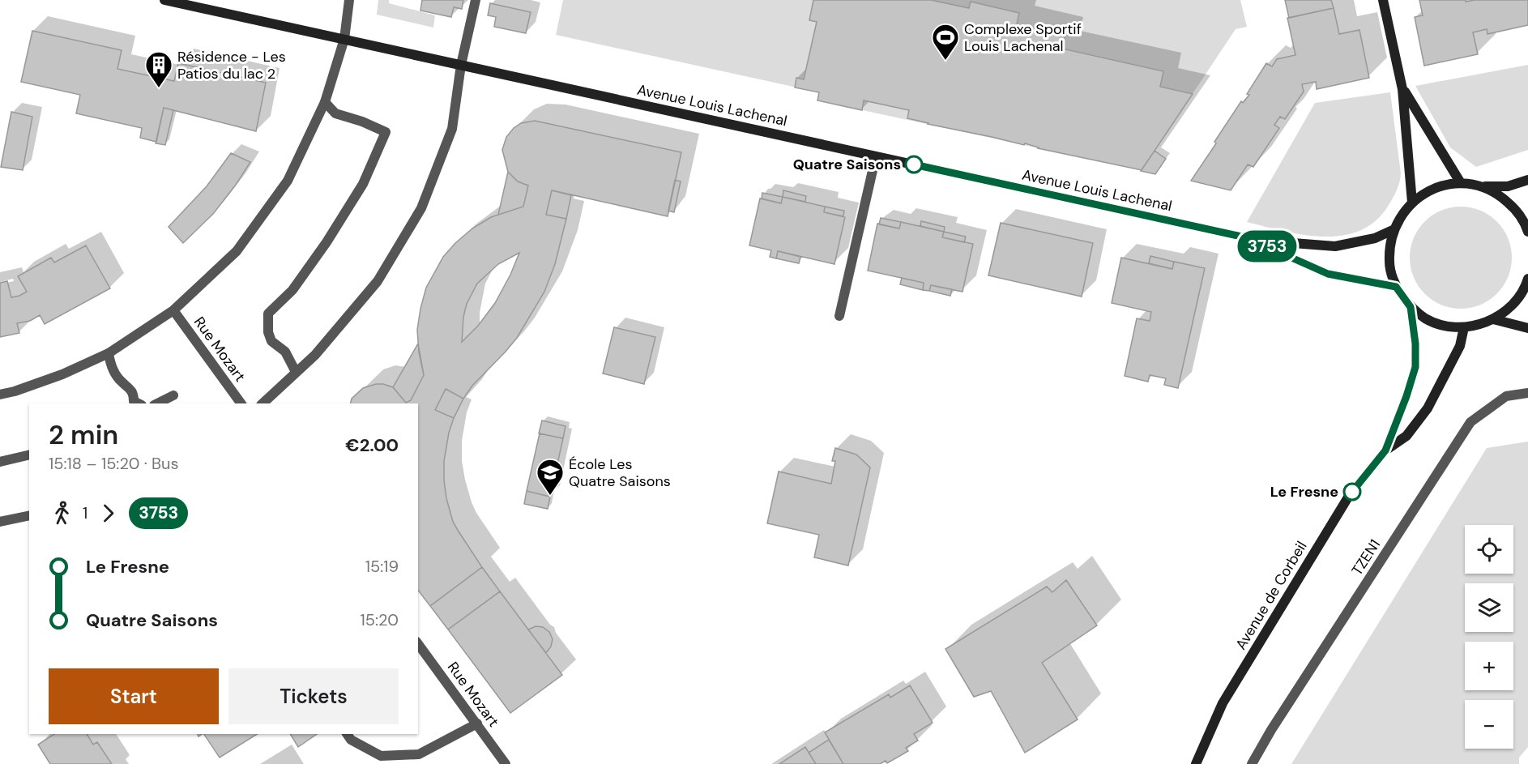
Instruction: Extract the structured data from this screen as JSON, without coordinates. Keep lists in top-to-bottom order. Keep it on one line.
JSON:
{"streets":{"street":["Avenue Louis Lachenal","Rue Mozart","TZEN1","Avenue de Corbeil"]},"places":{"sports":["Complexe Sportif Louis Lachenal"],"building":["Résidence - Les Patios du lac 2"],"other":["Quatre Saisons","Le Fresne"],"school or university":["École Les Quatre Saisons"]},"lines":["bus line 3753"],"page":{"on_map":"3753","heading":["2 min","15:18 – 15:20 · Bus","€2.00"],"legs":["1","3753"],"map_buttons":["+","−"],"list":[{"name":"Le Fresne","value":"15:19"},{"name":"Quatre Saisons","value":"15:20"}],"buttons":["Start","Tickets"]}}
